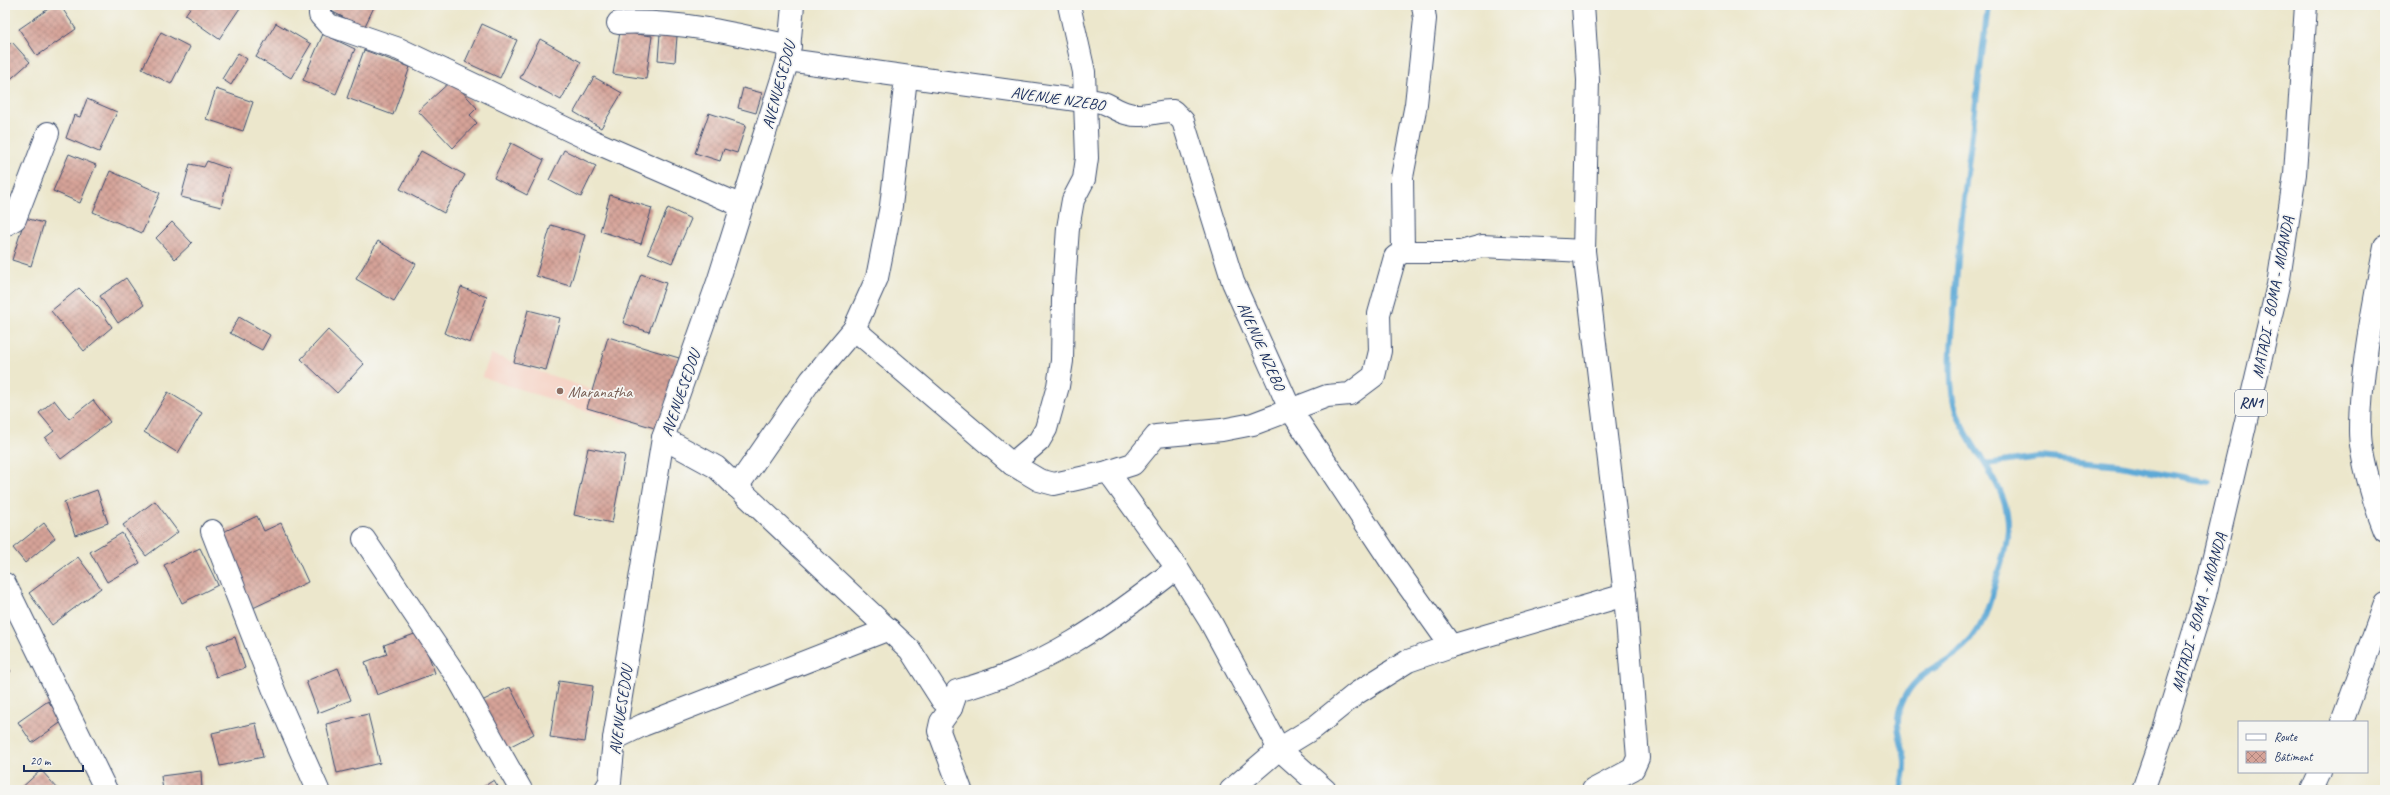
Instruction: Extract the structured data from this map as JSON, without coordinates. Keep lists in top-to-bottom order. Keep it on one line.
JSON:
{"streets":{"main road":["AVENUESEDOU","AVENUE NZEBO","MATADI - BOMA - MOANDA","RN1"]},"crossings":[["AVENUESEDOU","AVENUE NZEBO"]],"places":["Maranatha"],"legend":["Route","Bâtiment"],"scale_bar":"20 m"}
